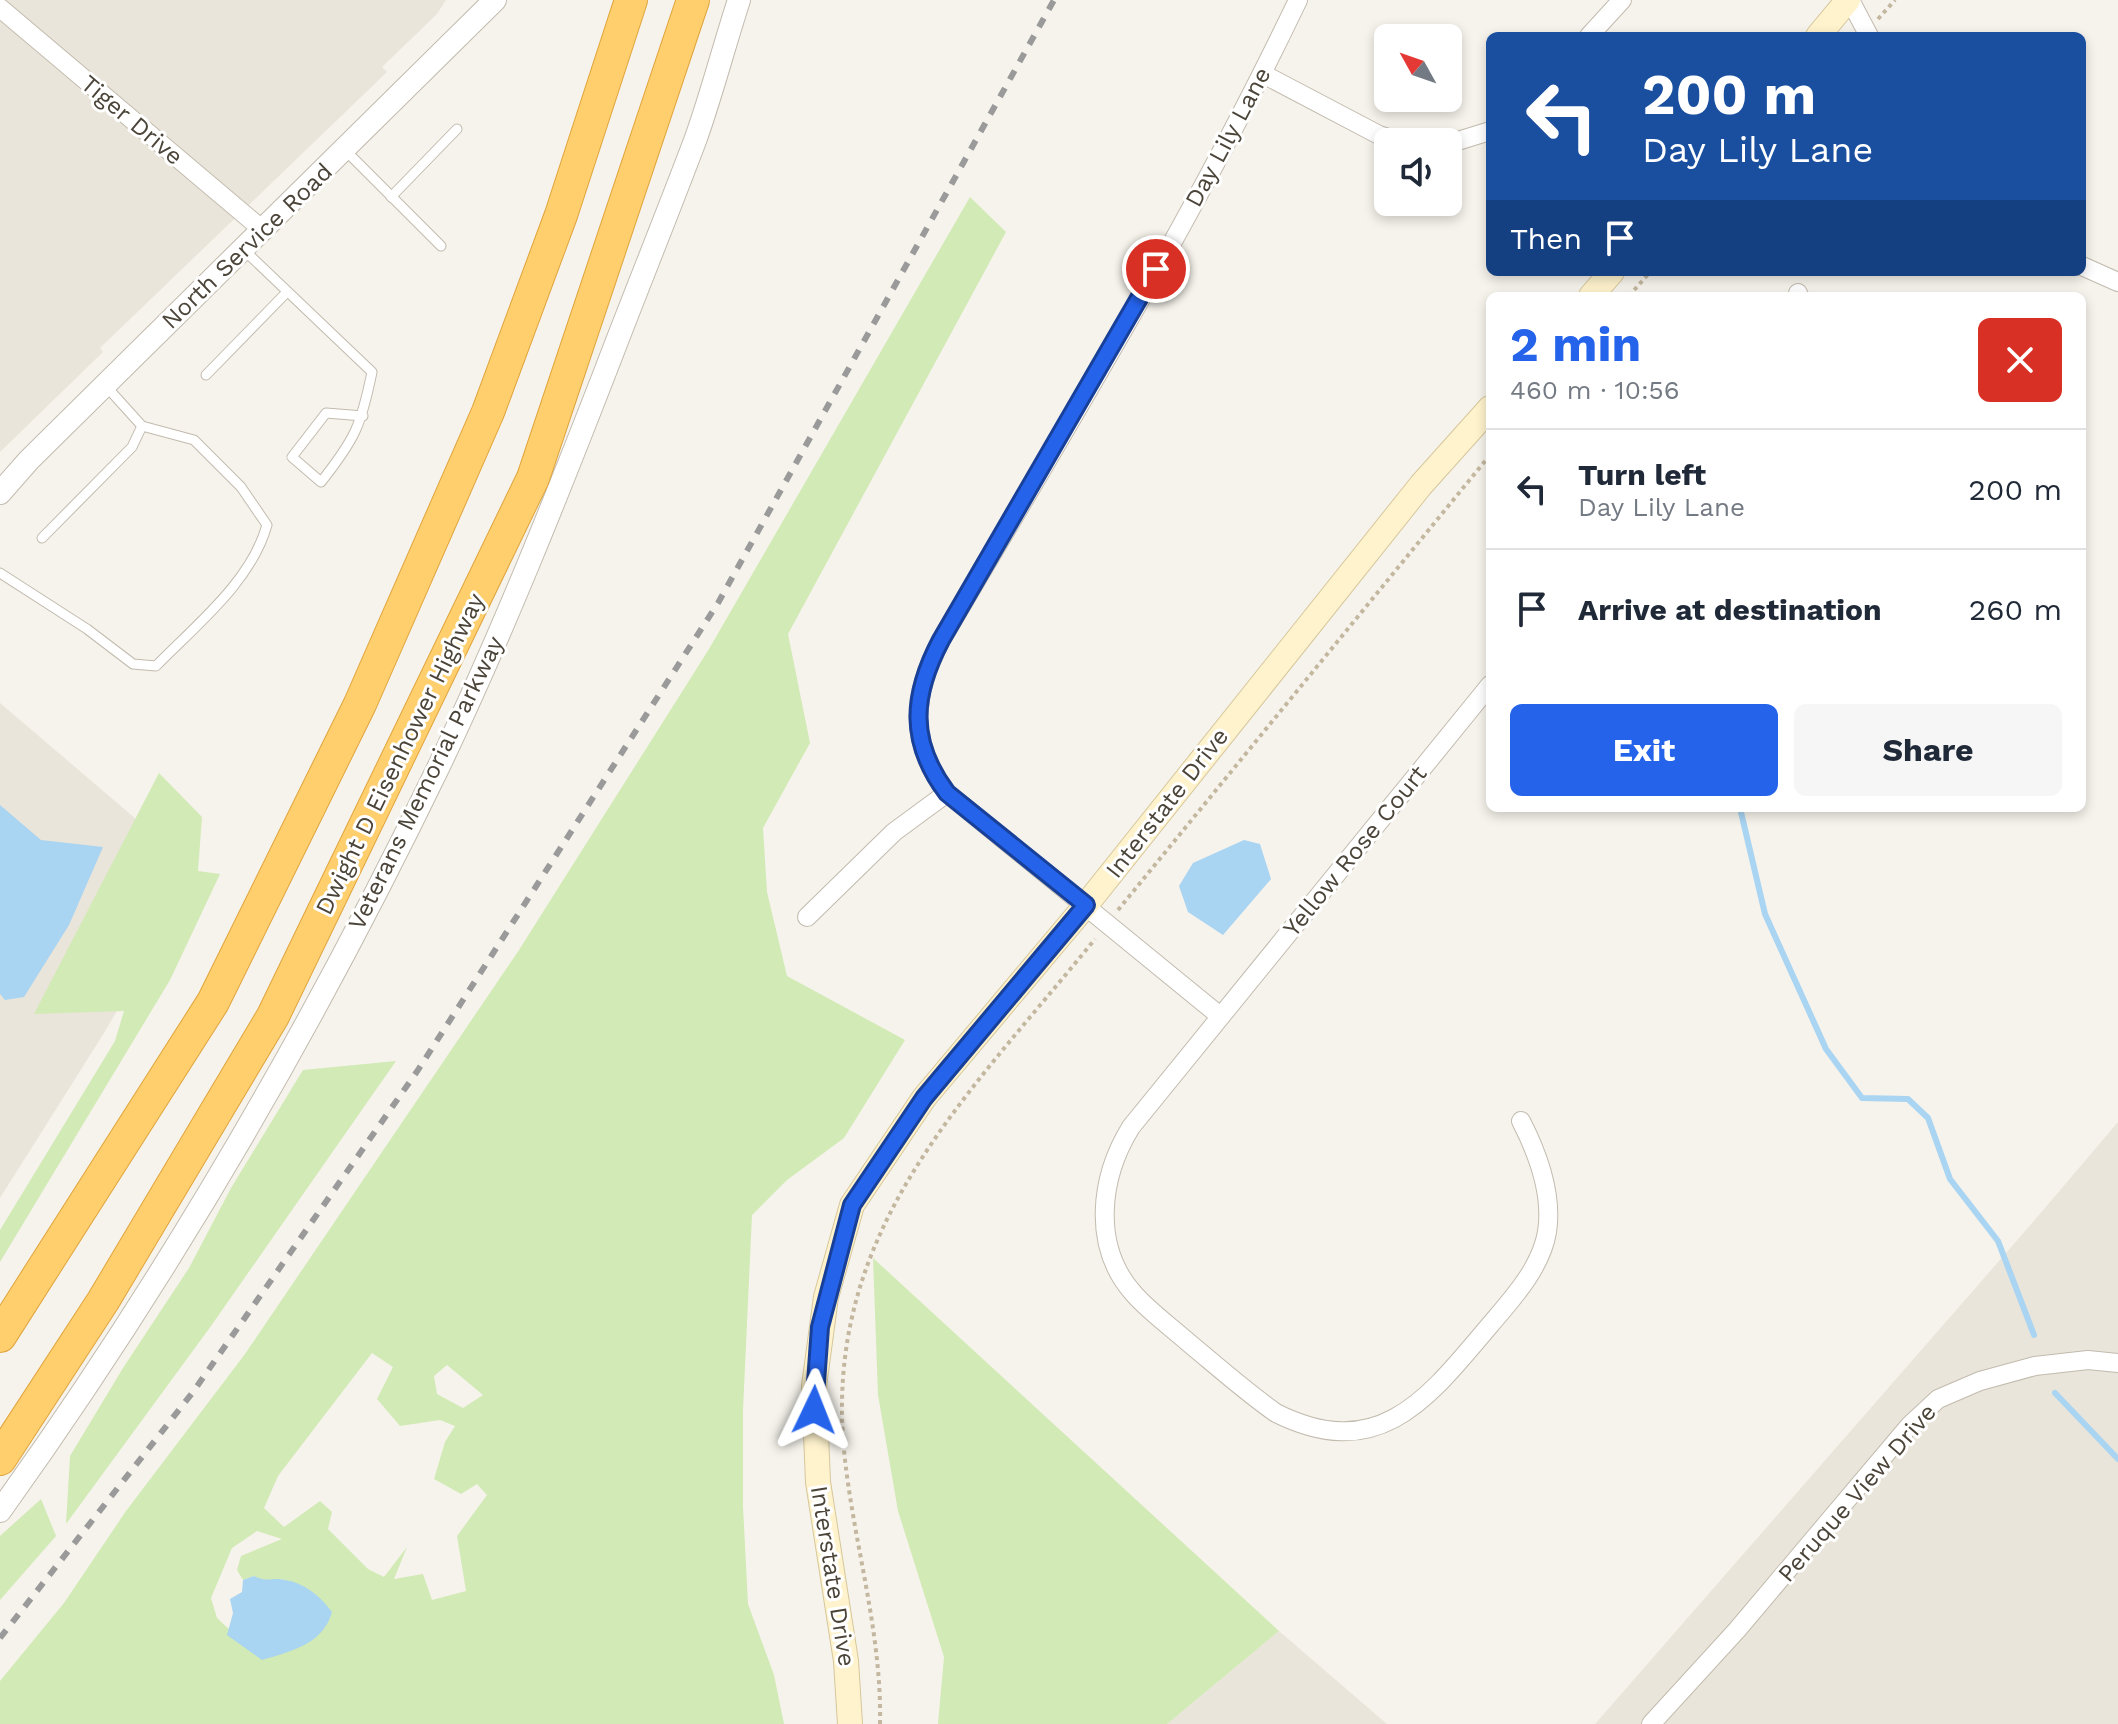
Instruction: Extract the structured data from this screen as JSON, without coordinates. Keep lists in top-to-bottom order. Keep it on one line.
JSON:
{"streets":{"highway":["Dwight D Eisenhower Highway"],"main road":["Interstate Drive"],"street":["Tiger Drive","Day Lily Lane","North Service Road","Veterans Memorial Parkway","Yellow Rose Court","Peruque View Drive"]},"crossings":[["Tiger Drive","North Service Road"],["Day Lily Lane","Interstate Drive"],["Day Lily Lane","Yellow Rose Court"]],"north":"top left","page":{"turn":["200 m","Day Lily Lane"],"then":"Then","heading":["2 min","460 m · 10:56"],"list":[{"name":"Turn left","note":"Day Lily Lane","value":"200 m"},{"name":"Arrive at destination","value":"260 m"}],"buttons":["Exit","Share"]}}
